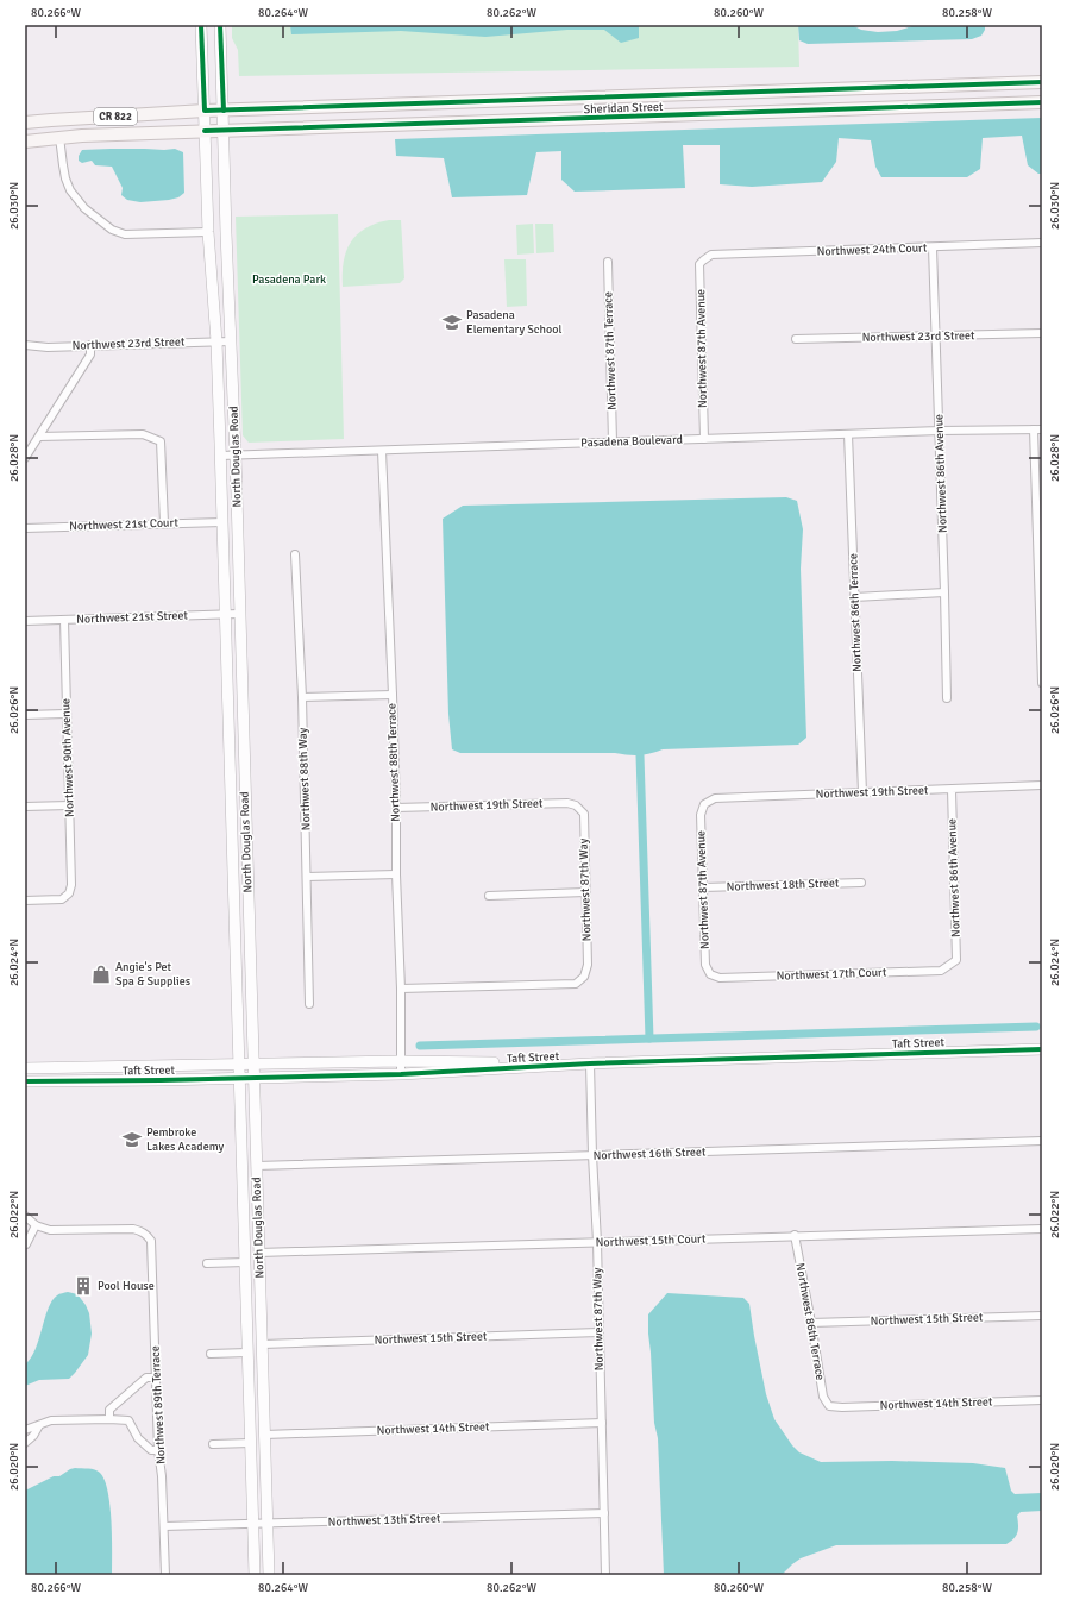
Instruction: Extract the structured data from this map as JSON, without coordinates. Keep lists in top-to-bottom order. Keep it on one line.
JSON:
{"streets":{"main road":["Sheridan Street","CR 822","North Douglas Road","Taft Street"],"street":["Northwest 24th Court","Northwest 23rd Street","Northwest 87th Avenue","Northwest 87th Terrace","Pasadena Boulevard","Northwest 86th Avenue","Northwest 21st Court","Northwest 86th Terrace","Northwest 21st Street","Northwest 90th Avenue","Northwest 88th Terrace","Northwest 88th Way","Northwest 19th Street","Northwest 18th Street","Northwest 87th Way","Northwest 17th Court","Northwest 16th Street","Northwest 15th Court","Northwest 15th Street","Northwest 14th Street","Northwest 89th Terrace","Northwest 13th Street"]},"crossings":[["Sheridan Street","North Douglas Road"],["Northwest 24th Court","Northwest 87th Avenue"],["Northwest 24th Court","Northwest 86th Avenue"],["Northwest 23rd Street","North Douglas Road"],["Northwest 23rd Street","Northwest 86th Avenue"],["Northwest 87th Avenue","Pasadena Boulevard"],["Northwest 87th Avenue","Northwest 19th Street"],["Northwest 87th Avenue","Northwest 18th Street"],["Northwest 87th Avenue","Northwest 17th Court"],["Northwest 87th Terrace","Pasadena Boulevard"],["Pasadena Boulevard","North Douglas Road"],["Pasadena Boulevard","Northwest 86th Avenue"],["Pasadena Boulevard","Northwest 86th Terrace"],["Pasadena Boulevard","Northwest 88th Terrace"],["North Douglas Road","Northwest 21st Court"],["North Douglas Road","Northwest 21st Street"],["North Douglas Road","Taft Street"],["North Douglas Road","Northwest 16th Street"],["North Douglas Road","Northwest 15th Court"],["North Douglas Road","Northwest 15th Street"],["North Douglas Road","Northwest 14th Street"],["North Douglas Road","Northwest 13th Street"],["Northwest 86th Avenue","Northwest 19th Street"],["Northwest 86th Avenue","Northwest 17th Court"],["Northwest 86th Terrace","Northwest 19th Street"],["Northwest 86th Terrace","Northwest 15th Court"],["Northwest 86th Terrace","Northwest 15th Street"],["Northwest 86th Terrace","Northwest 14th Street"],["Northwest 21st Street","Northwest 90th Avenue"],["Northwest 88th Terrace","Northwest 19th Street"],["Northwest 88th Terrace","Northwest 87th Way"],["Northwest 88th Terrace","Taft Street"],["Northwest 19th Street","Northwest 87th Way"],["Northwest 87th Way","Taft Street"],["Northwest 87th Way","Northwest 16th Street"],["Northwest 87th Way","Northwest 15th Court"],["Northwest 87th Way","Northwest 15th Street"],["Northwest 87th Way","Northwest 14th Street"],["Northwest 87th Way","Northwest 13th Street"],["Northwest 89th Terrace","Northwest 13th Street"]],"parks":["Pasadena Park"],"places":{"school or university":["Pasadena Elementary School","Pembroke Lakes Academy"],"shop":["Angie's Pet Spa & Supplies"],"building":["Pool House"]},"coordinates":["80.266°W","80.264°W","80.262°W","80.260°W","80.258°W","26.030°N","26.028°N","26.026°N","26.024°N","26.022°N","26.020°N"]}
